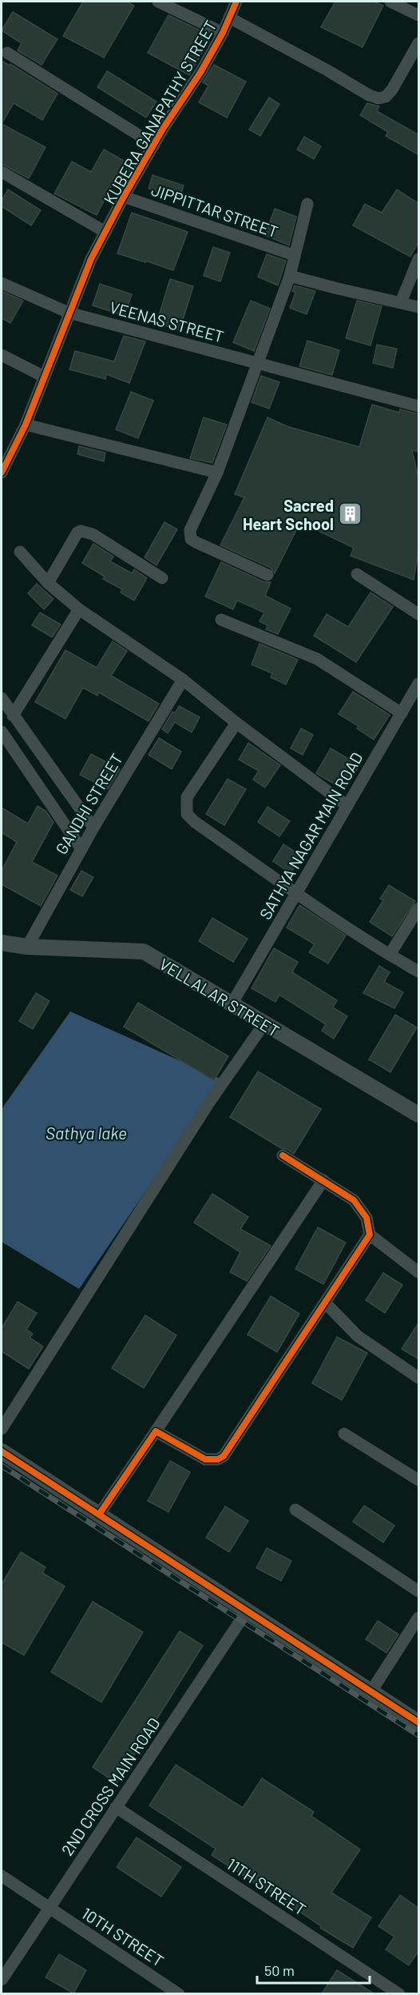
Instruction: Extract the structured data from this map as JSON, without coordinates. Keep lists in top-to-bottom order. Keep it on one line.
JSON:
{"streets":{"street":["KUBERA GANAPATHY STREET","JIPPITTAR STREET","VEENAS STREET","GANDHI STREET","SATHYA NAGAR MAIN ROAD","VELLALAR STREET","2ND CROSS MAIN ROAD","11TH STREET","10TH STREET"]},"crossings":[["KUBERA GANAPATHY STREET","JIPPITTAR STREET"],["KUBERA GANAPATHY STREET","VEENAS STREET"],["GANDHI STREET","VELLALAR STREET"],["SATHYA NAGAR MAIN ROAD","VELLALAR STREET"],["2ND CROSS MAIN ROAD","11TH STREET"],["2ND CROSS MAIN ROAD","10TH STREET"]],"water":["Sathya lake"],"places":{"building":["Sacred Heart School"]},"scale_bar":"50 m"}
